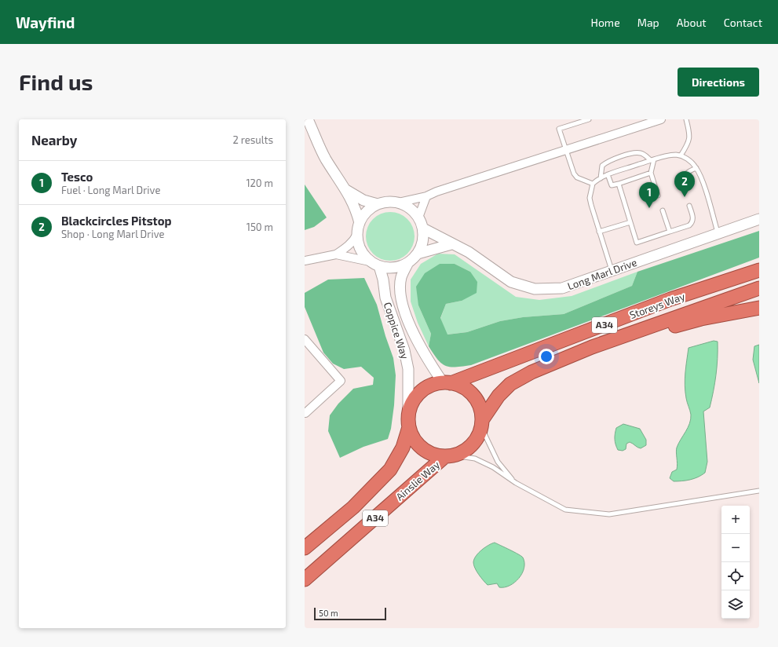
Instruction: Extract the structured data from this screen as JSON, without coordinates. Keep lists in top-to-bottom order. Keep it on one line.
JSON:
{"streets":{"highway":["Storeys Way","A34","Ainslie Way"],"street":["Long Marl Drive","Coppice Way"]},"crossings":[["Long Marl Drive","Coppice Way"],["Storeys Way","A34"],["Storeys Way","Coppice Way"],["Storeys Way","Ainslie Way"],["A34","Coppice Way"],["A34","Ainslie Way"],["Coppice Way","Ainslie Way"]],"scale_bar":"50 m","page":{"header":"Wayfind","nav":["Home","Map","About","Contact"],"buttons":"Directions","title":"Find us","heading":["Nearby","2 results"],"list":[{"mark":"1","name":"Tesco","note":"Fuel · Long Marl Drive","value":"120 m"},{"mark":"2","name":"Blackcircles Pitstop","note":"Shop · Long Marl Drive","value":"150 m"}],"pins":["2","1"],"map_buttons":["+","−"],"scale":"50 m"}}
